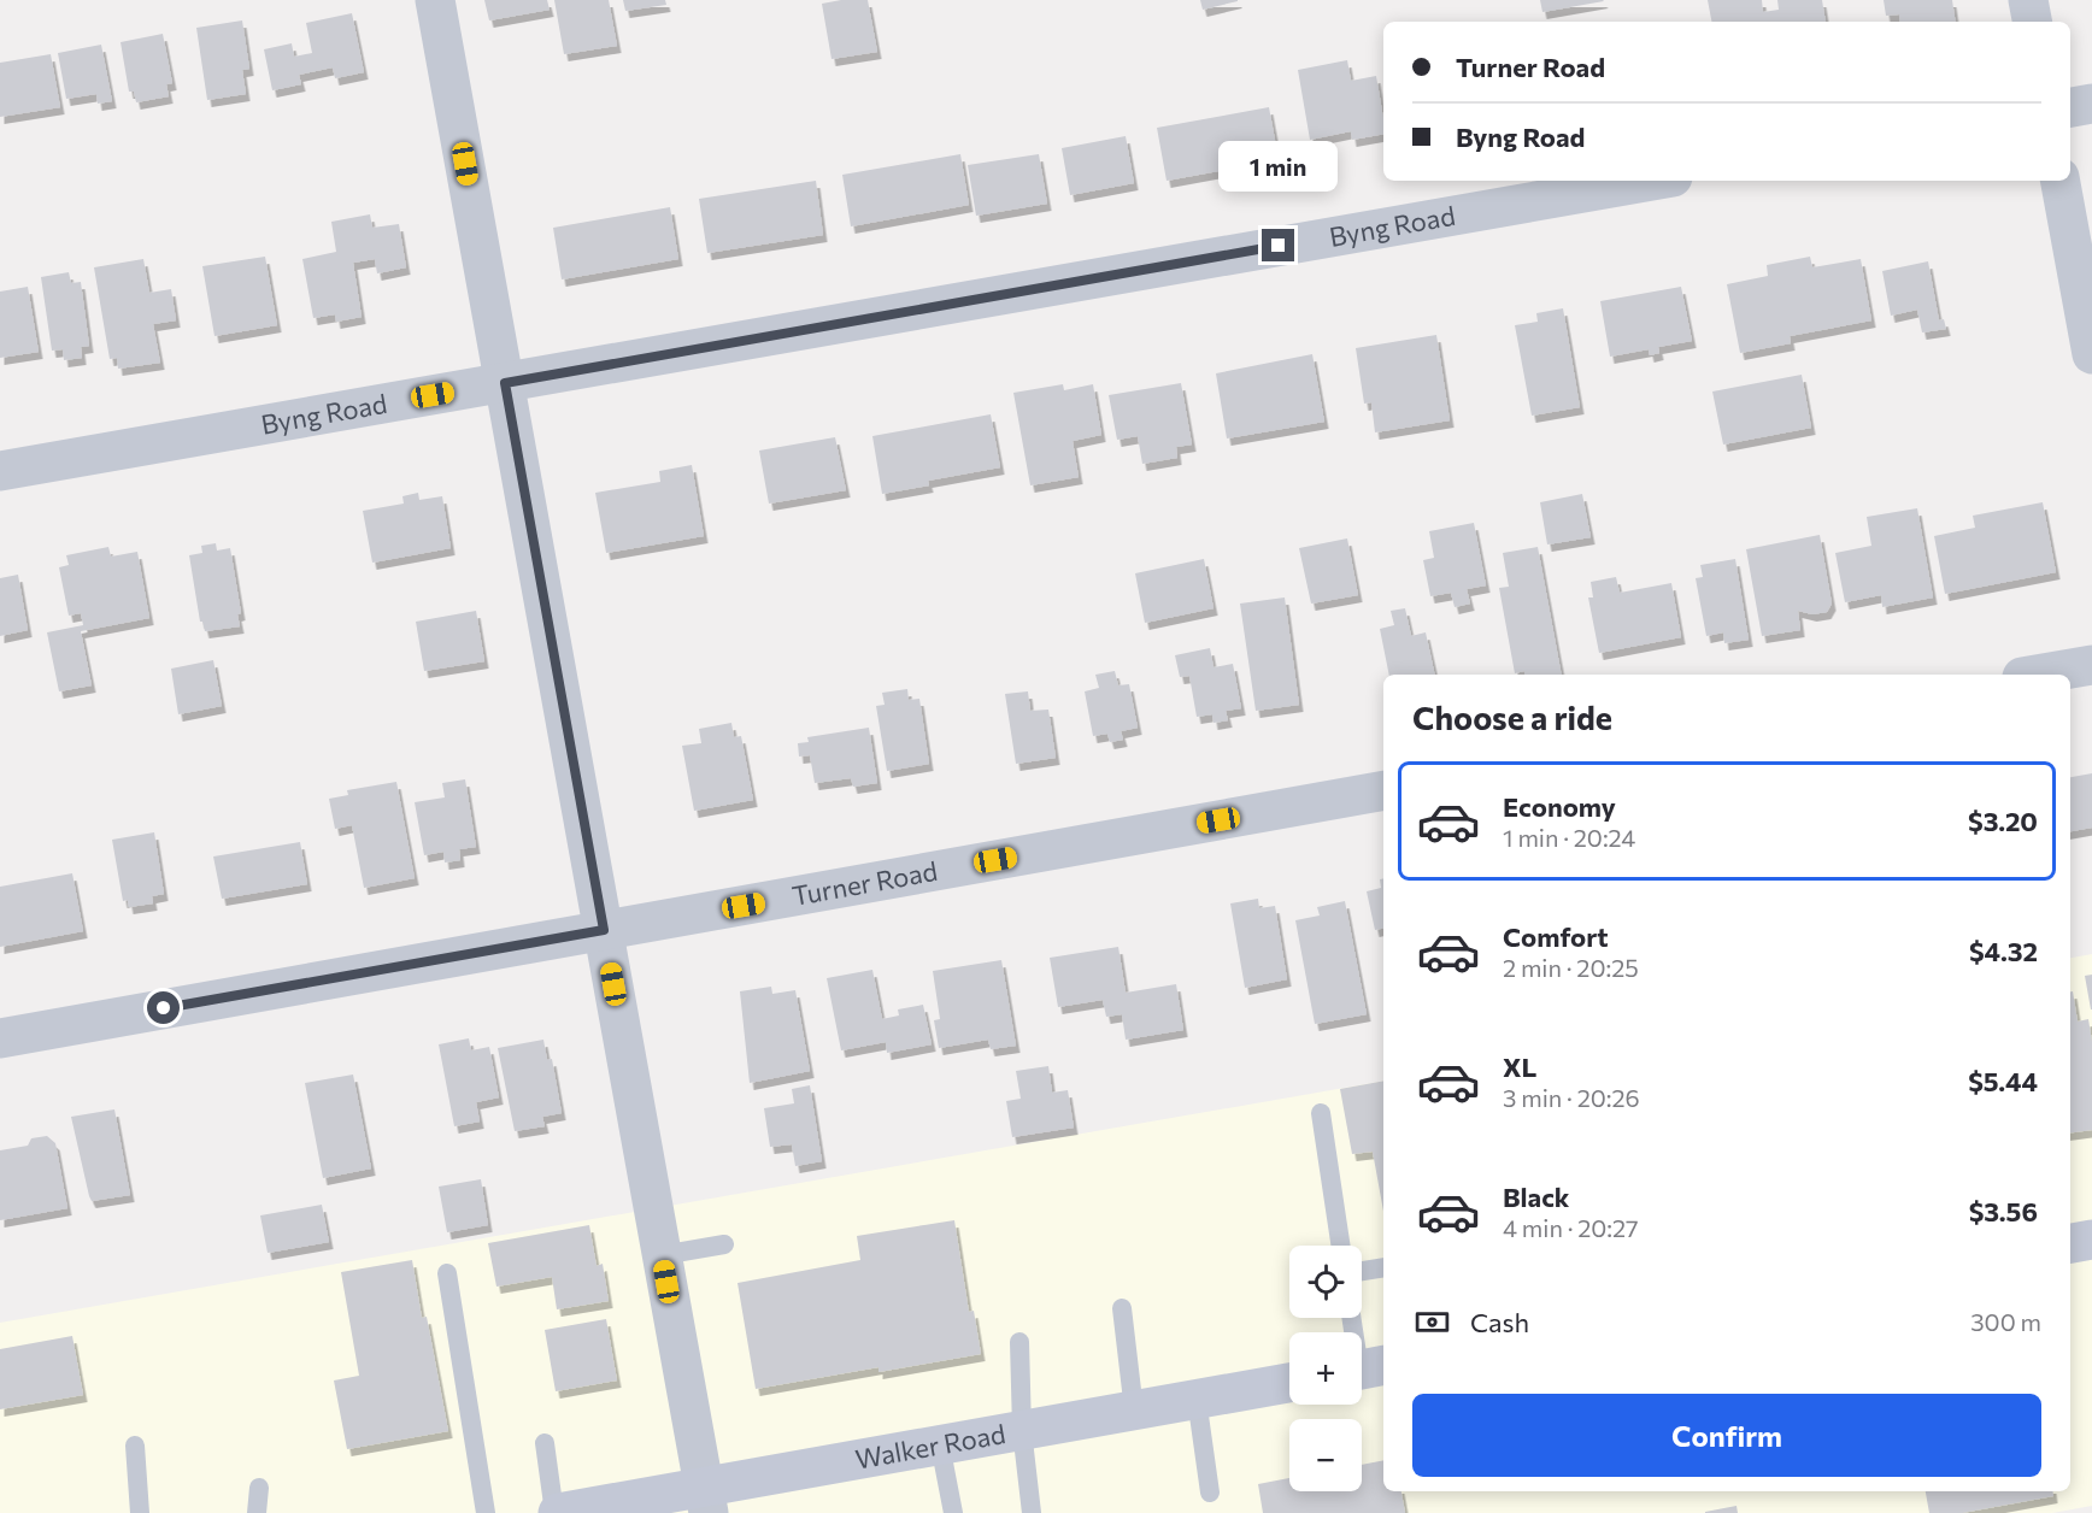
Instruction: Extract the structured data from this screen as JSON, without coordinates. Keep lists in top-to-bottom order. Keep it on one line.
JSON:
{"streets":{"main road":["Walker Road"],"street":["Byng Road","Turner Road"]},"page":{"banner":["Turner Road","Byng Road"],"bubble":"1 min","heading":"Choose a ride","list":[{"name":"Economy","note":"1 min · 20:24","value":"$3.20"},{"name":"Comfort","note":"2 min · 20:25","value":"$4.32"},{"name":"XL","note":"3 min · 20:26","value":"$5.44"},{"name":"Black","note":"4 min · 20:27","value":"$3.56"}],"map_buttons":["+","−"],"pay":["Cash","300 m"],"buttons":"Confirm"}}
